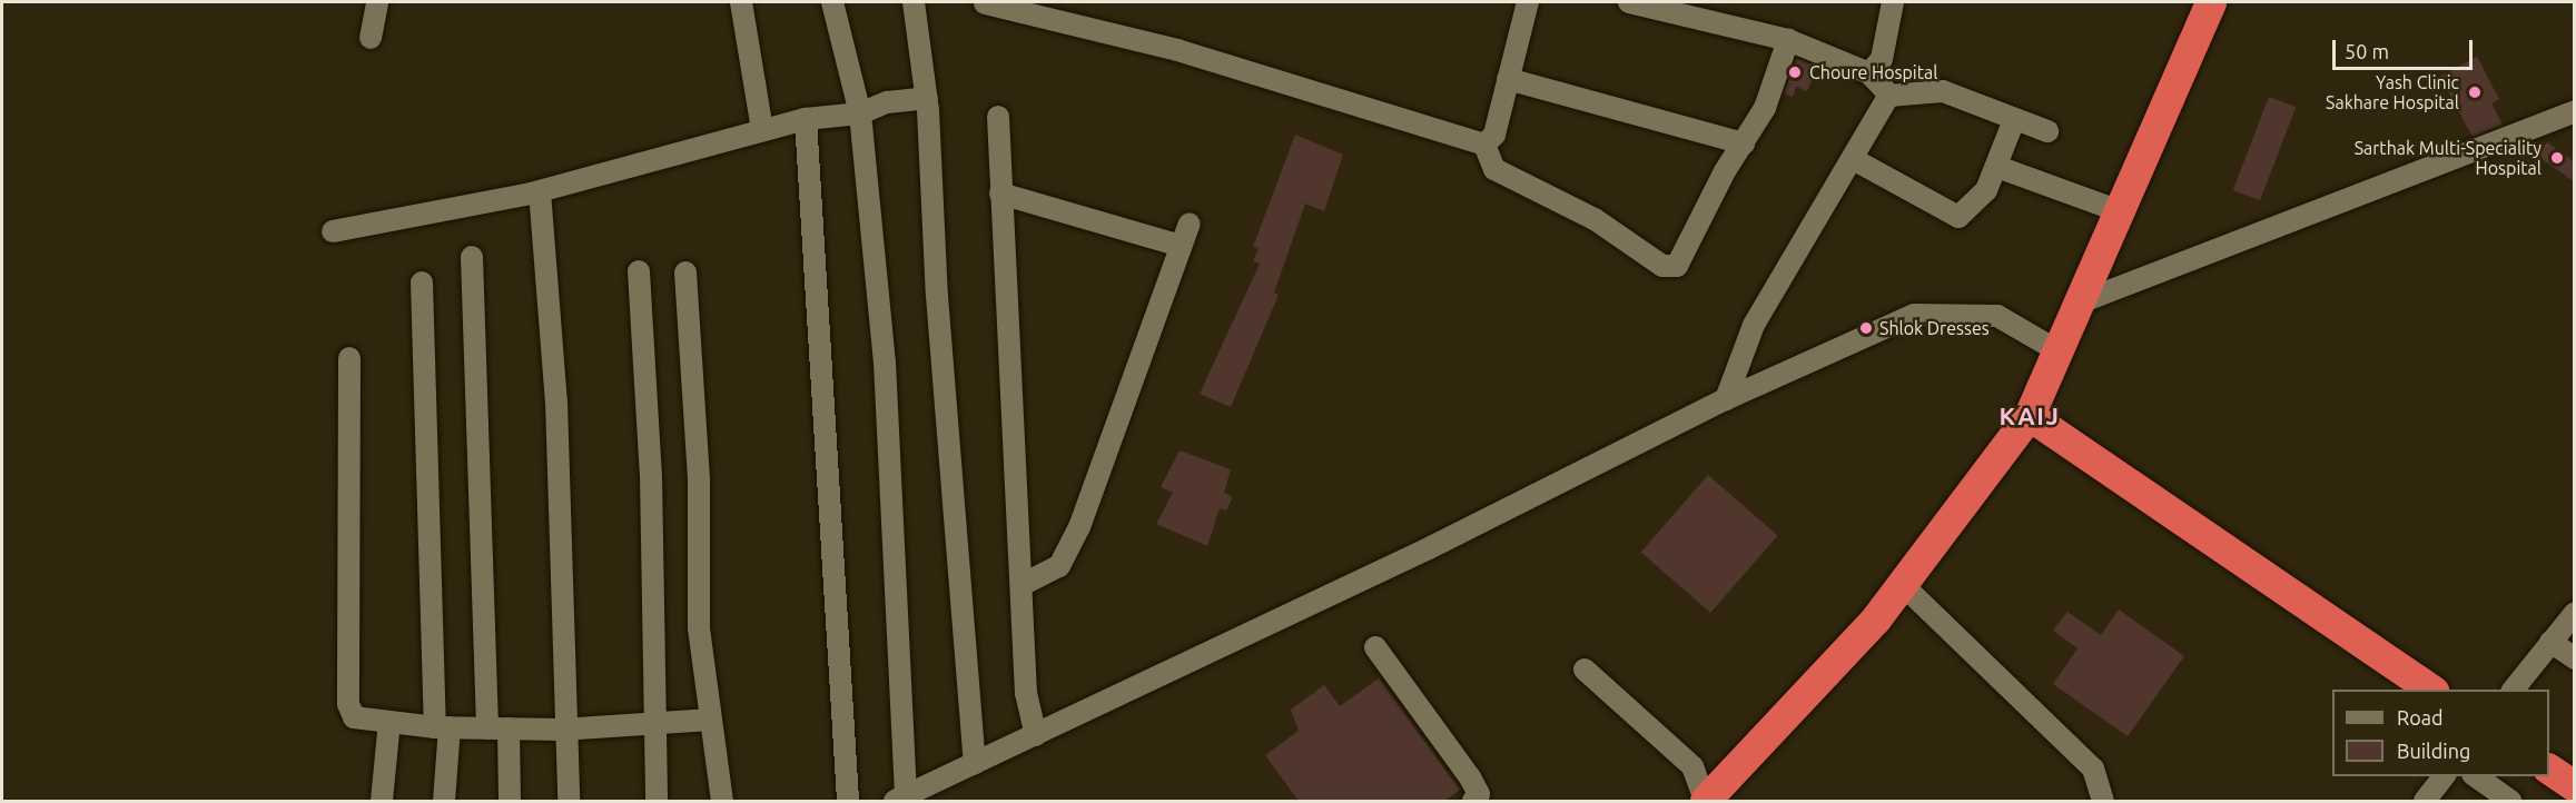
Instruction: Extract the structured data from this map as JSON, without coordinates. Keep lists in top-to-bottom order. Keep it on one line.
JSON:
{"districts":["KAIJ"],"places":["Choure Hospital","Yash Clinic Sakhare Hospital","Sarthak Multi-Speciality Hospital","Shlok Dresses"],"legend":["Road","Building"],"scale_bar":"50 m"}
